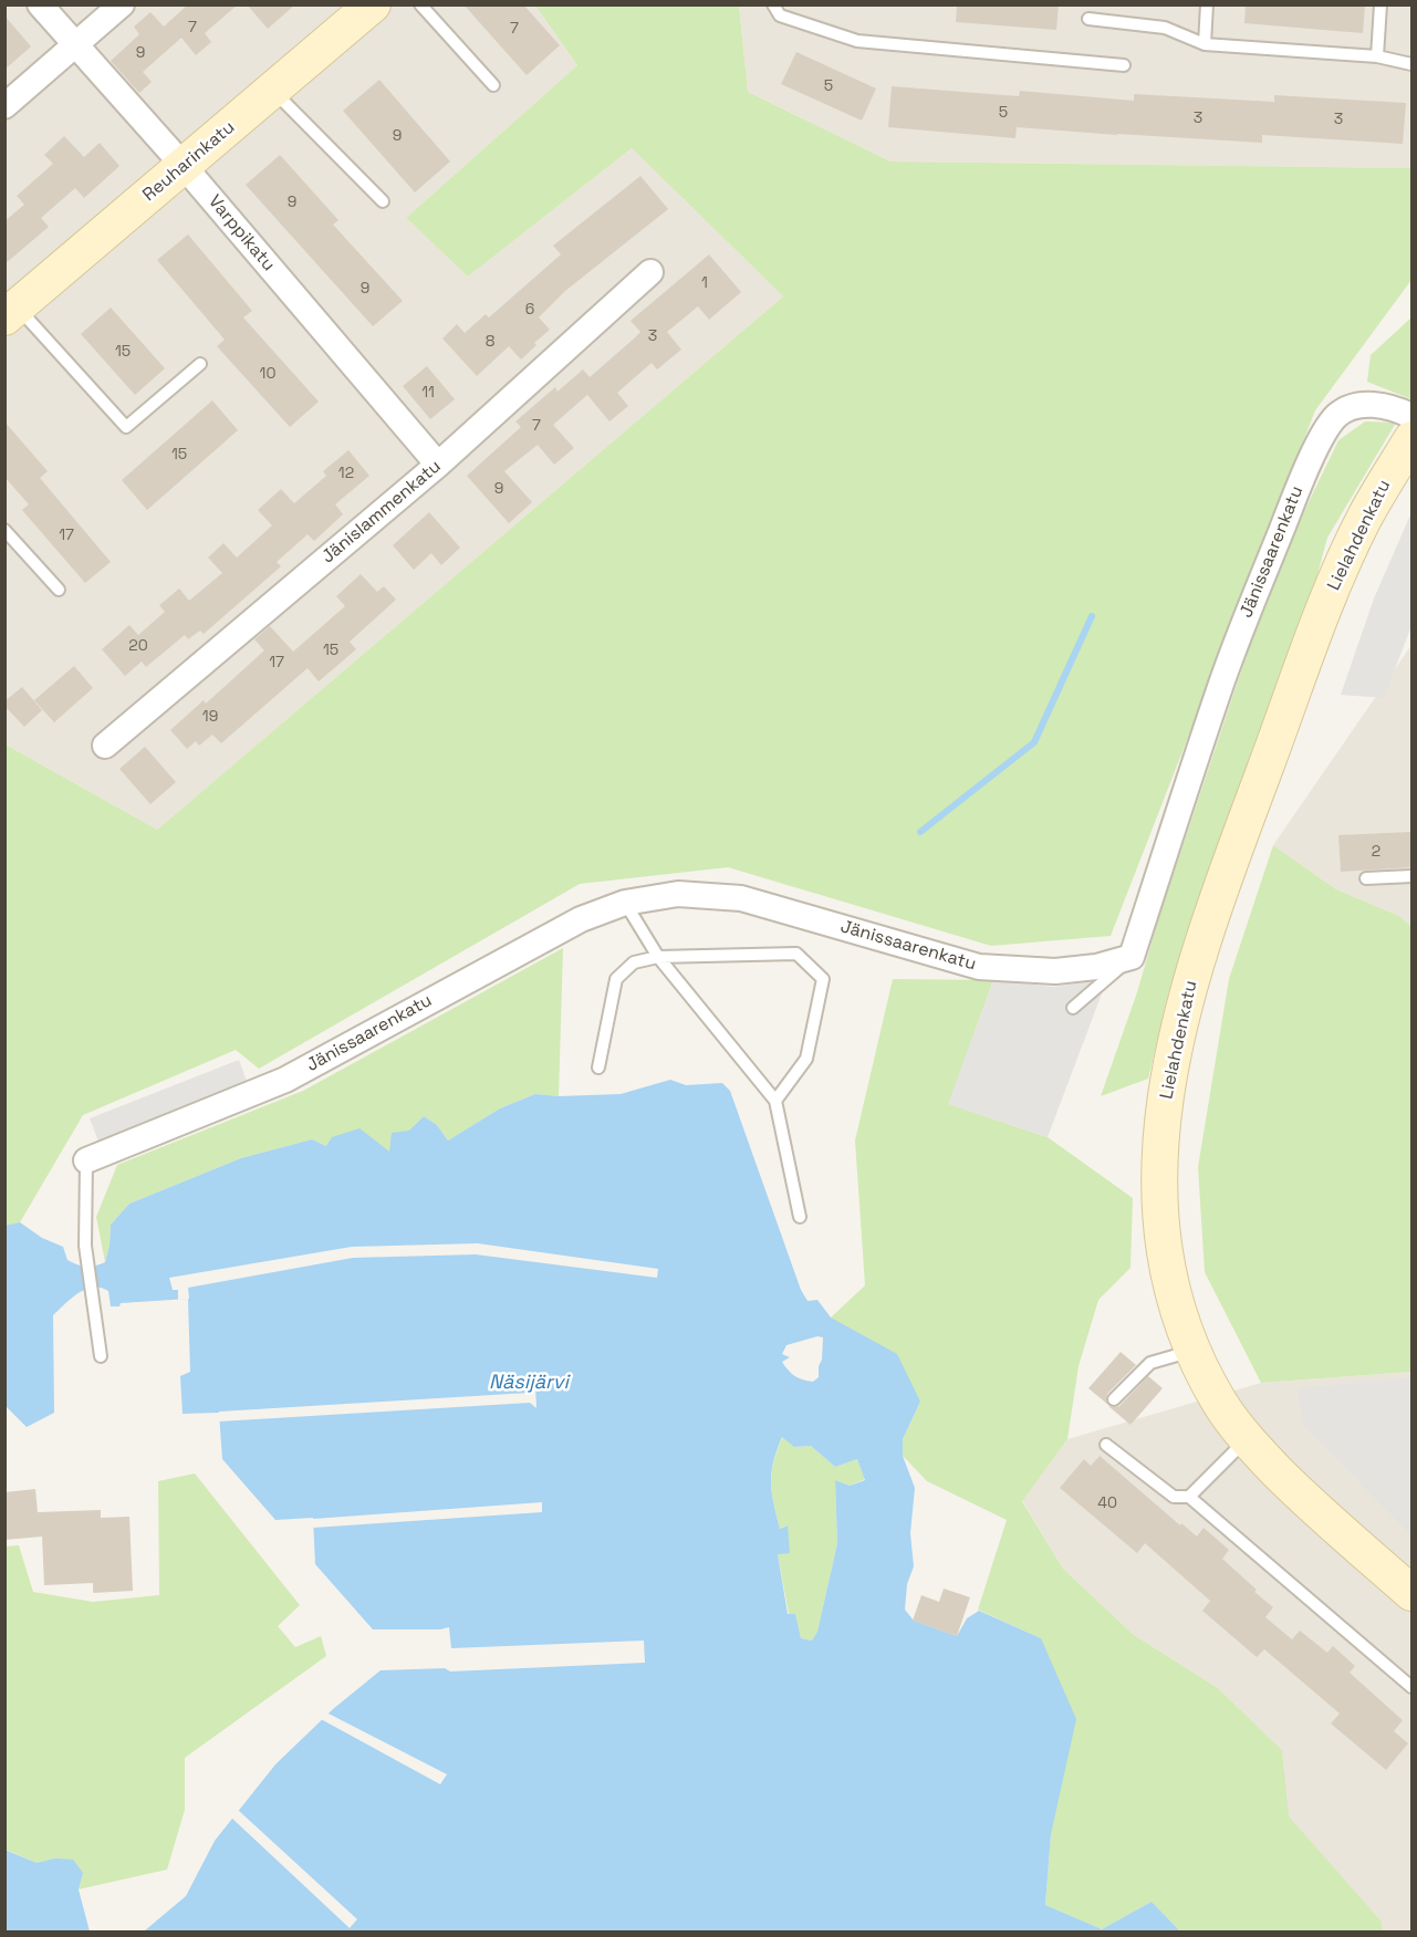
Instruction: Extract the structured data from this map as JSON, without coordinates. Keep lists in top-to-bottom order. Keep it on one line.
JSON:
{"streets":{"street":["Reuharinkatu","Varppikatu","Jänislammenkatu","Lielahdenkatu","Jänissaarenkatu"]},"crossings":[["Reuharinkatu","Varppikatu"],["Varppikatu","Jänislammenkatu"]],"water":["Näsijärvi"],"house_numbers":["7","7","9","5","5","3","3","9","9","1","9","6","3","8","15","10","11","7","15","12","9","17","20","15","17","19","2","40"]}
